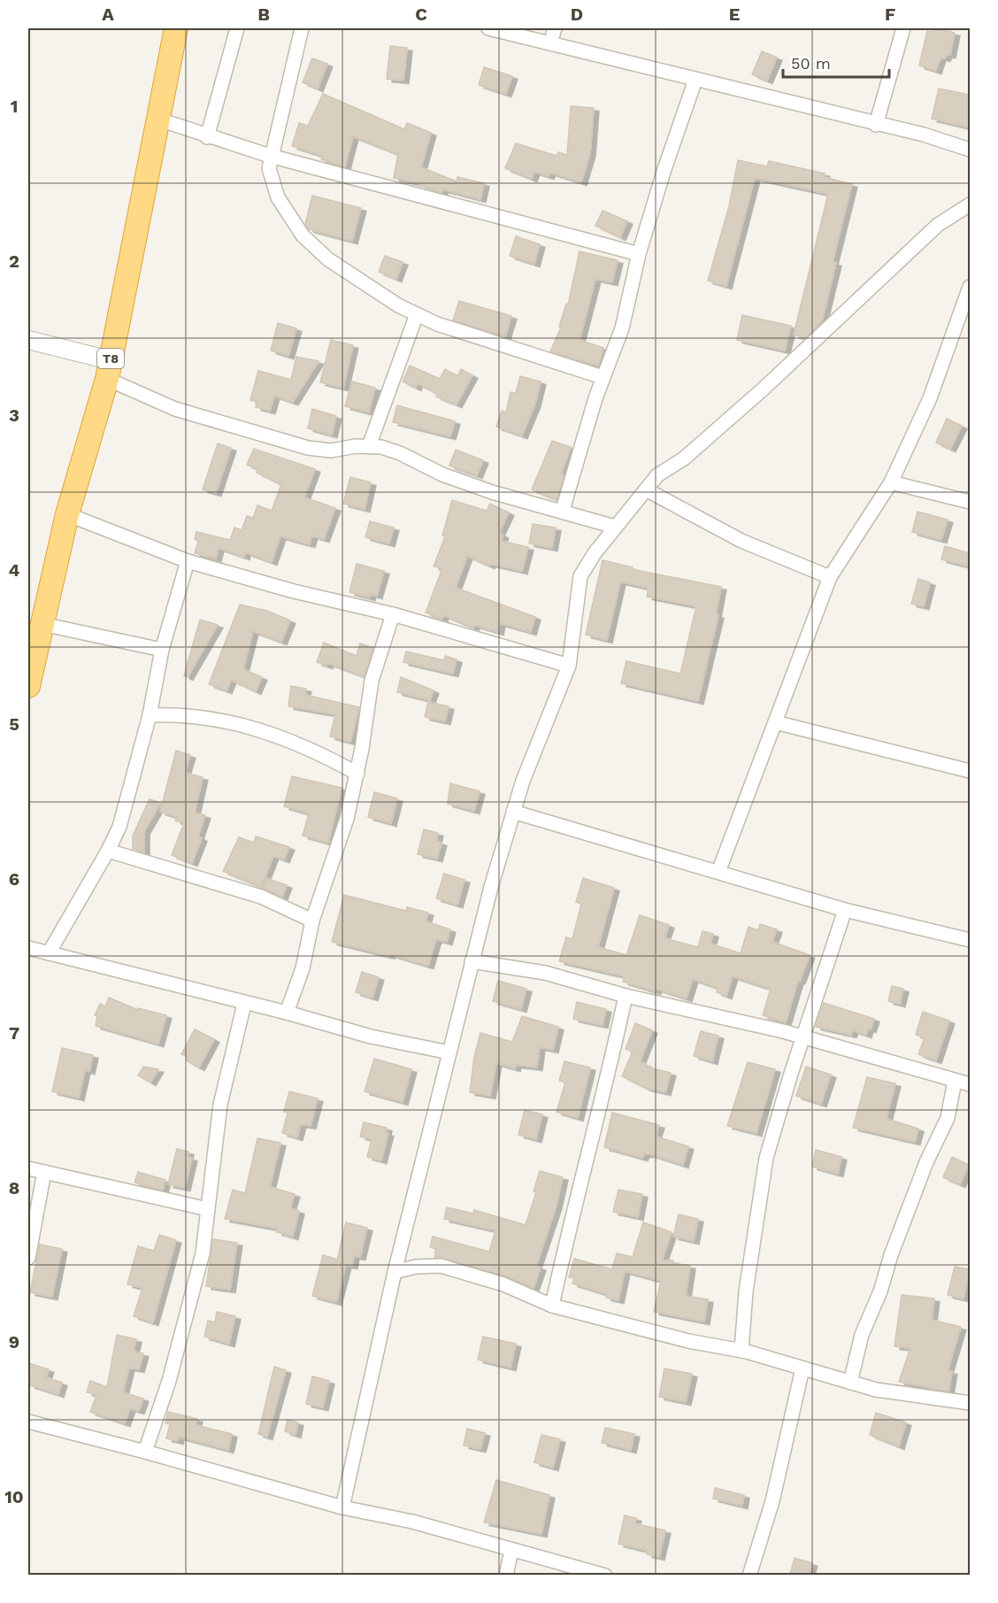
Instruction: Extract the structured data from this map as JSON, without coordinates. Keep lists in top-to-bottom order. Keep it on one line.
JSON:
{"streets":{"highway":["T8"]},"scale_bar":"50 m","grid":{"columns":["A","B","C","D","E","F"],"rows":["1","2","3","4","5","6","7","8","9","10"]}}
